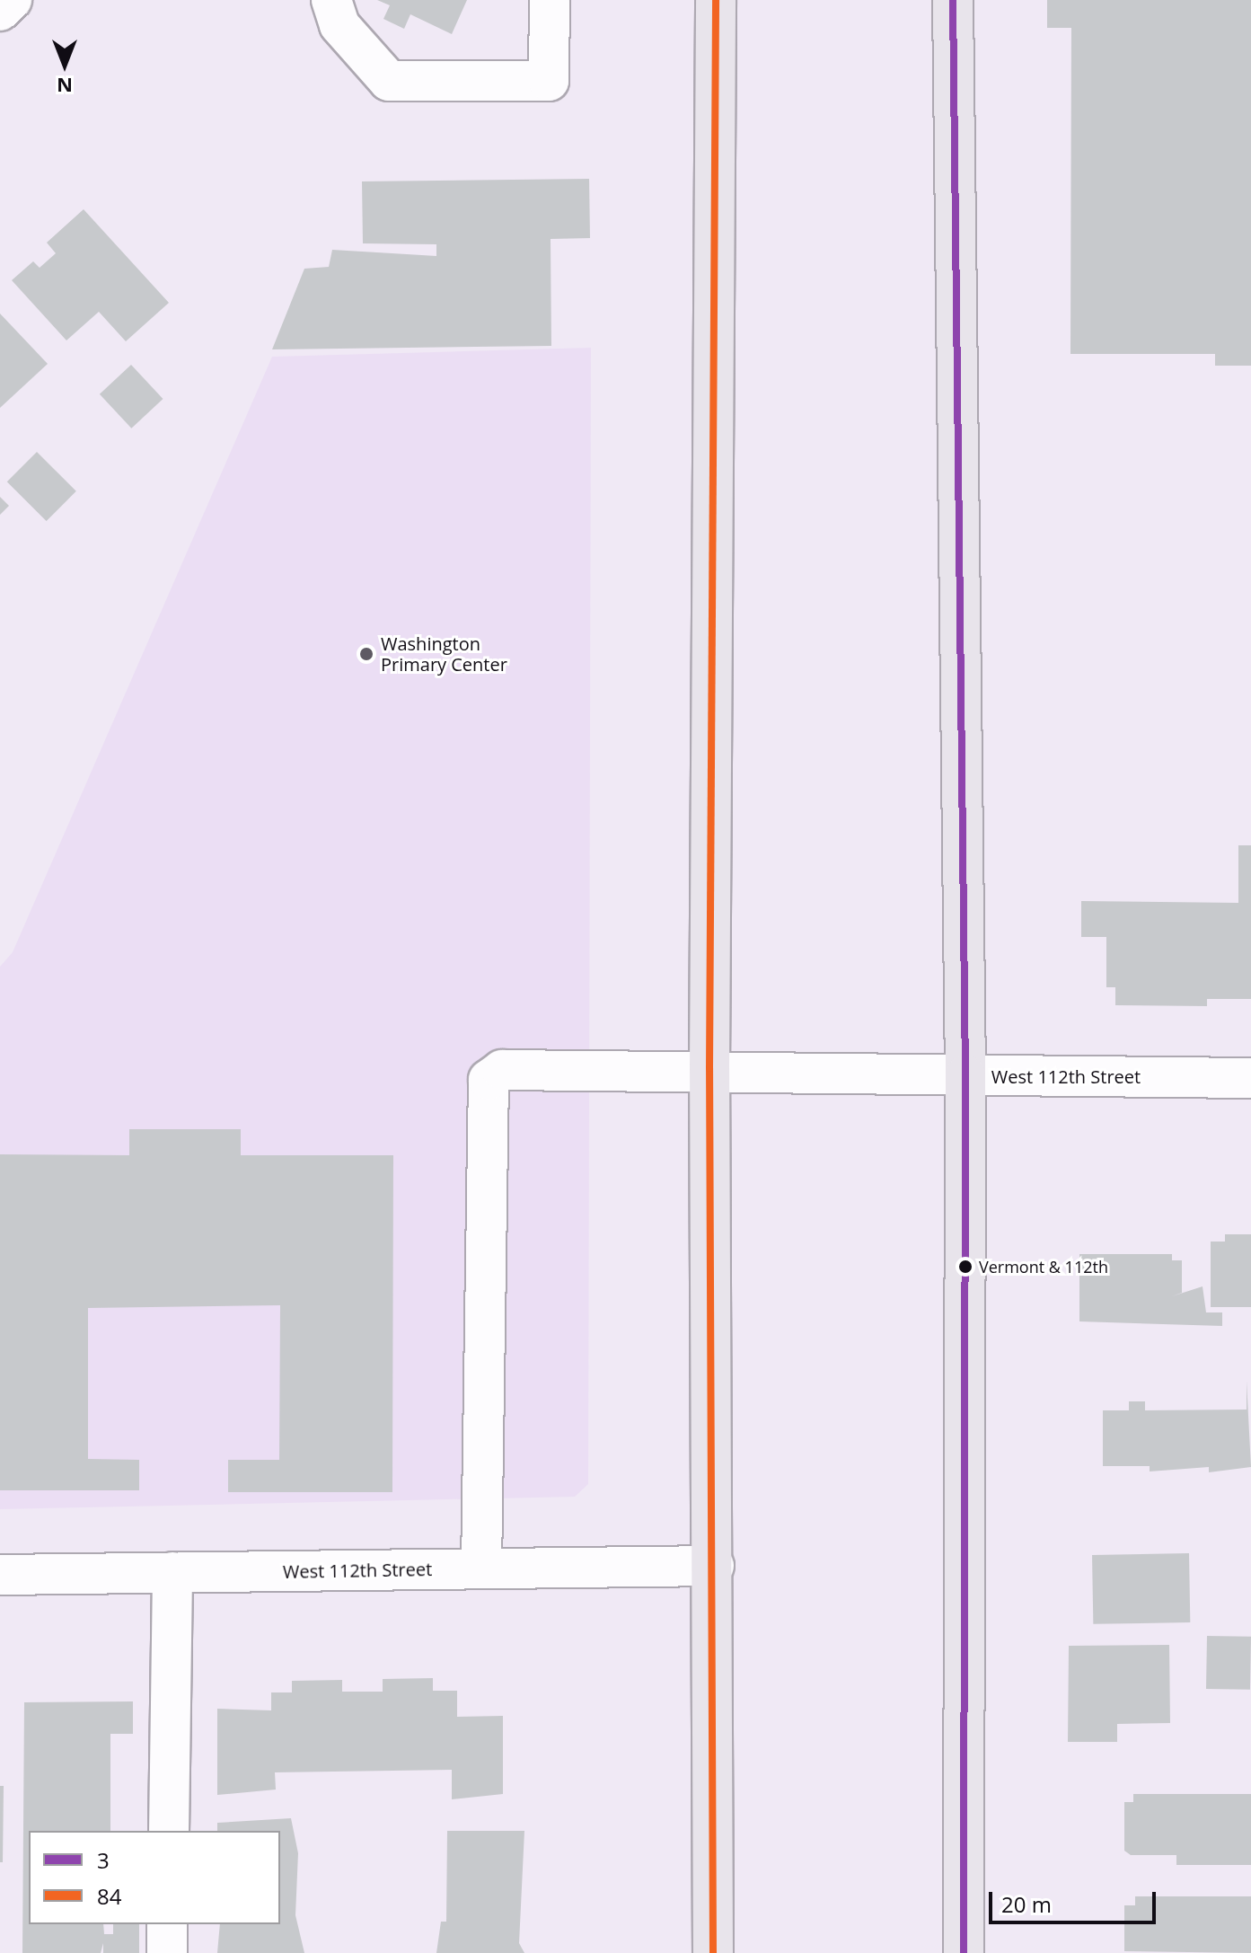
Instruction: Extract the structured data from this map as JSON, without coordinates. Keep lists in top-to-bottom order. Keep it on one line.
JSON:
{"streets":{"street":["West 112th Street"]},"places":["Washington Primary Center","Vermont & 112th"],"lines":["transit line 3","transit line 84"],"legend":["3","84"],"scale_bar":"20 m","north":"bottom"}
